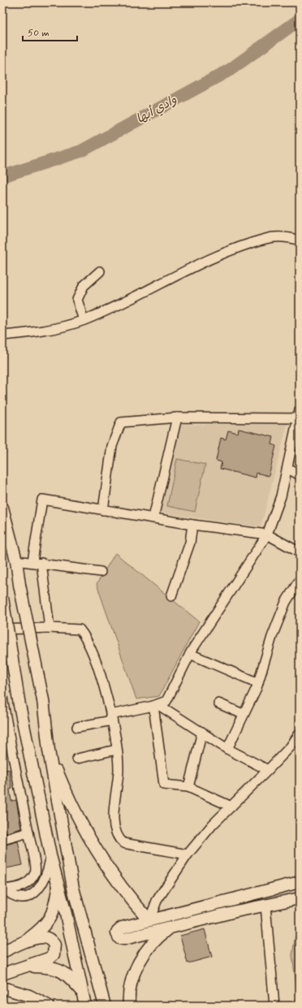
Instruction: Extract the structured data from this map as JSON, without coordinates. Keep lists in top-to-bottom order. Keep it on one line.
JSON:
{"water":["وادي أبها"],"scale_bar":"50 m"}
